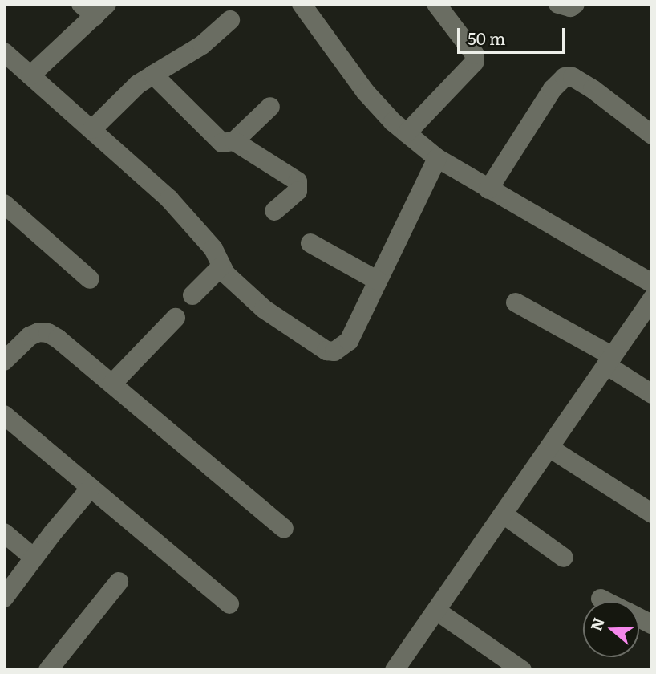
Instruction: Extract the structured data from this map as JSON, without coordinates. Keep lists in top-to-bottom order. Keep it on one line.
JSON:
{"scale_bar":"50 m","north":"left"}
